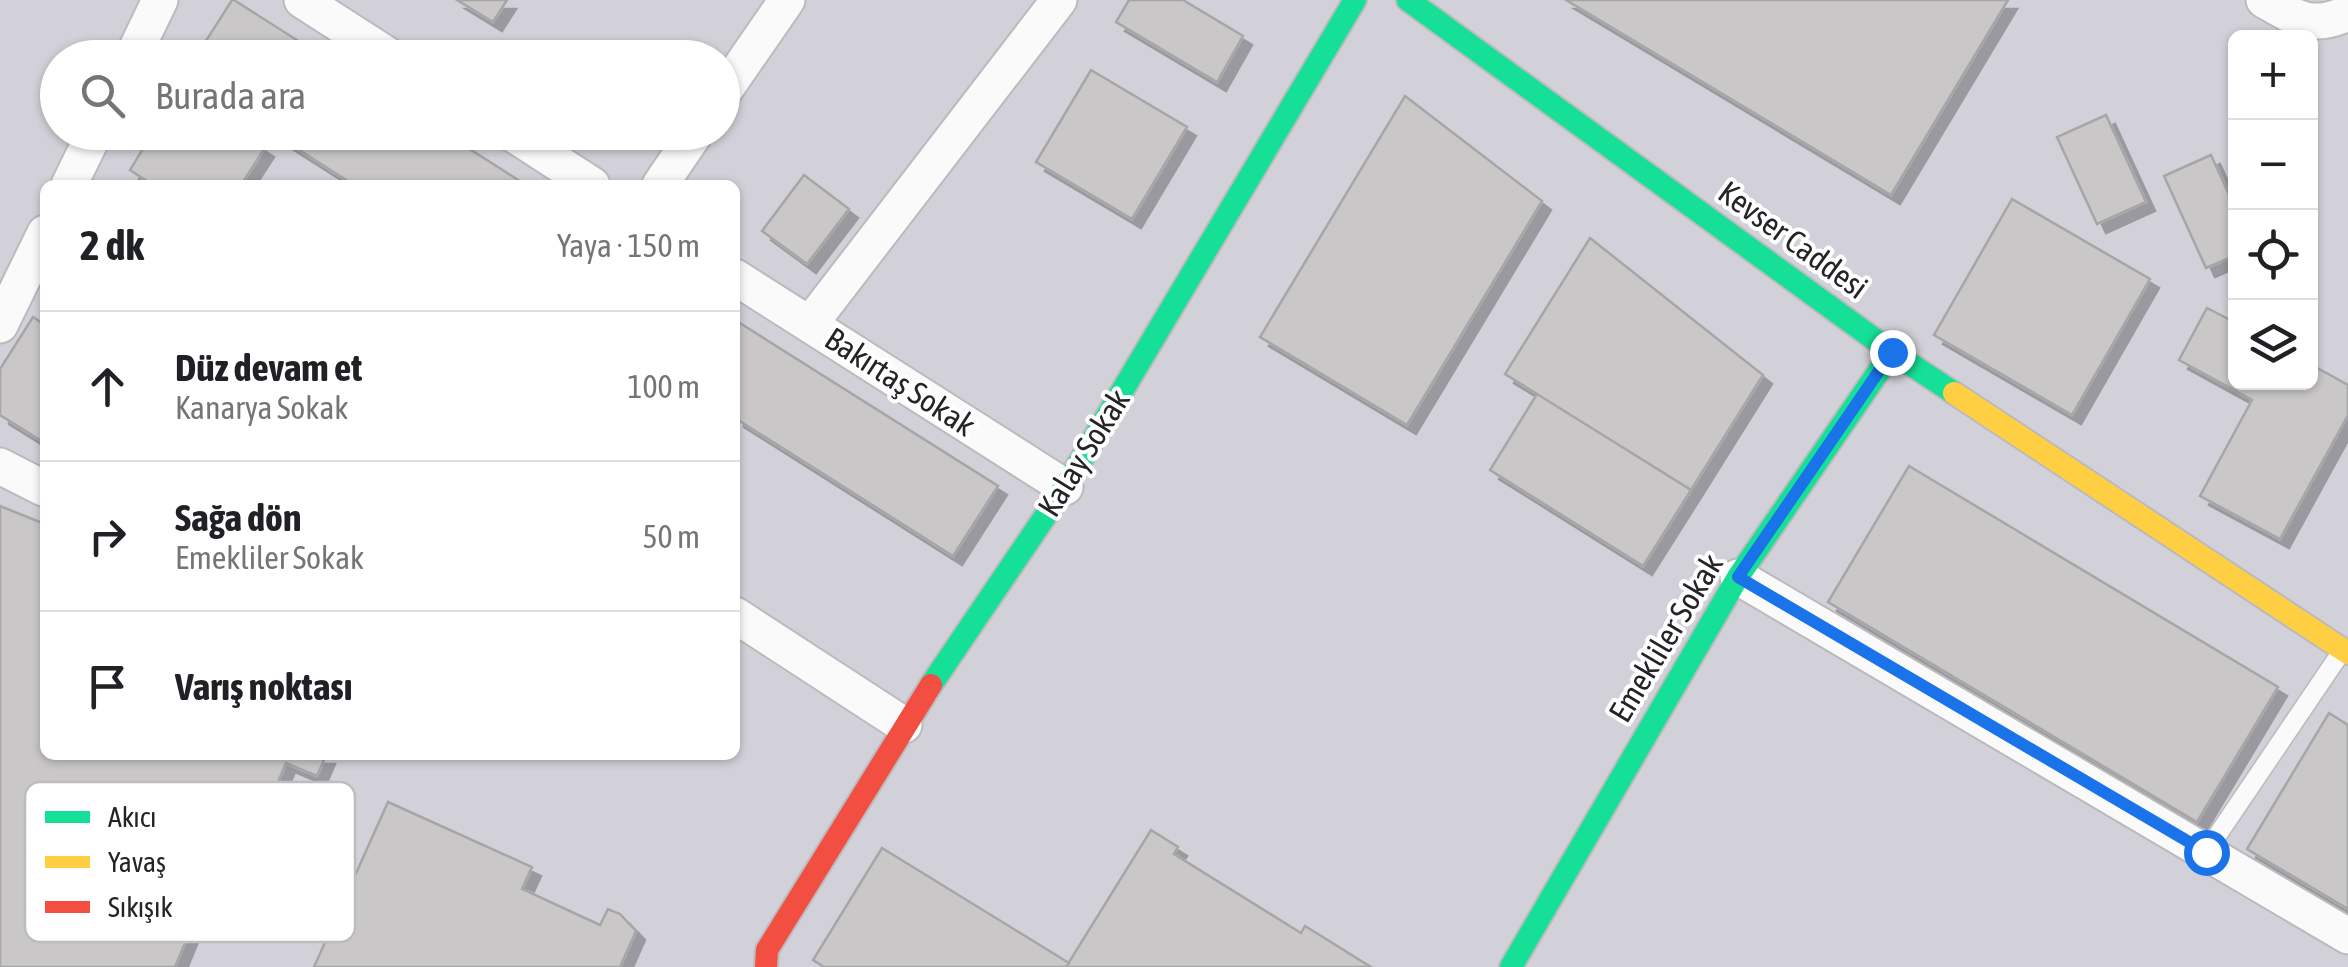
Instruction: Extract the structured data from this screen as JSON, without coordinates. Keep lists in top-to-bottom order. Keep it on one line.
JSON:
{"streets":{"street":["Kevser Caddesi","Bakırtaş Sokak","Kalay Sokak","Emekliler Sokak"]},"crossings":[["Kevser Caddesi","Emekliler Sokak"],["Bakırtaş Sokak","Kalay Sokak"]],"legend":["Akıcı","Yavaş","Sıkışık"],"page":{"map_buttons":["+","−"],"search":"Burada ara","heading":["2 dk","Yaya · 150 m"],"list":[["Düz devam et","Kanarya Sokak","100 m"],["Sağa dön","Emekliler Sokak","50 m"],"Varış noktası"]}}
